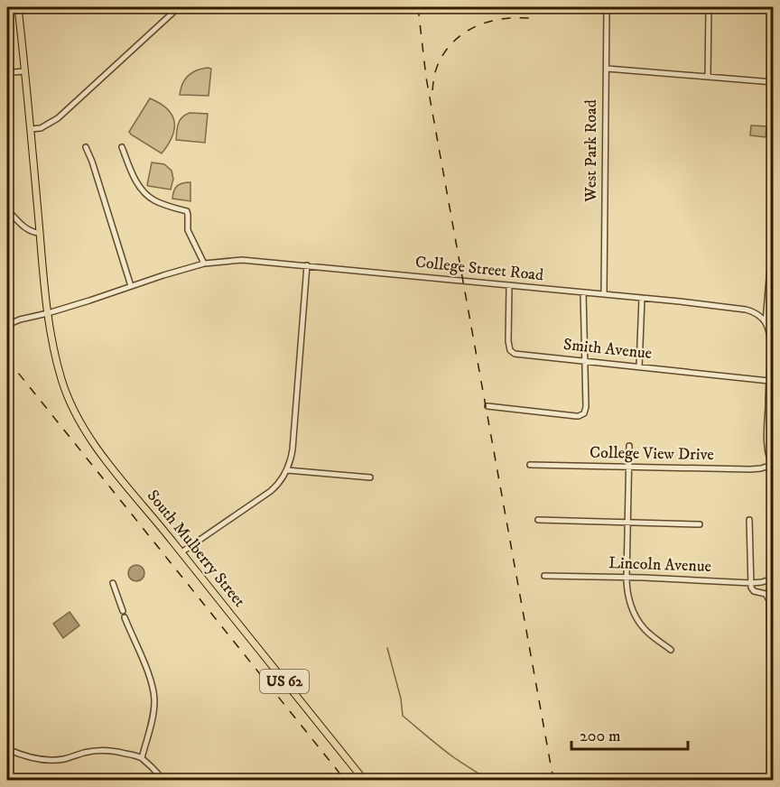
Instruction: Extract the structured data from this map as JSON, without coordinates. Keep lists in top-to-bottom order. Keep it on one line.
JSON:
{"streets":{"main road":["South Mulberry Street","US 62"],"street":["West Park Road","College Street Road","Smith Avenue","College View Drive","Lincoln Avenue"]},"crossings":[["West Park Road","College Street Road"],["College Street Road","Smith Avenue"],["College Street Road","South Mulberry Street"],["College Street Road","US 62"],["South Mulberry Street","US 62"]],"scale_bar":"200 m"}
